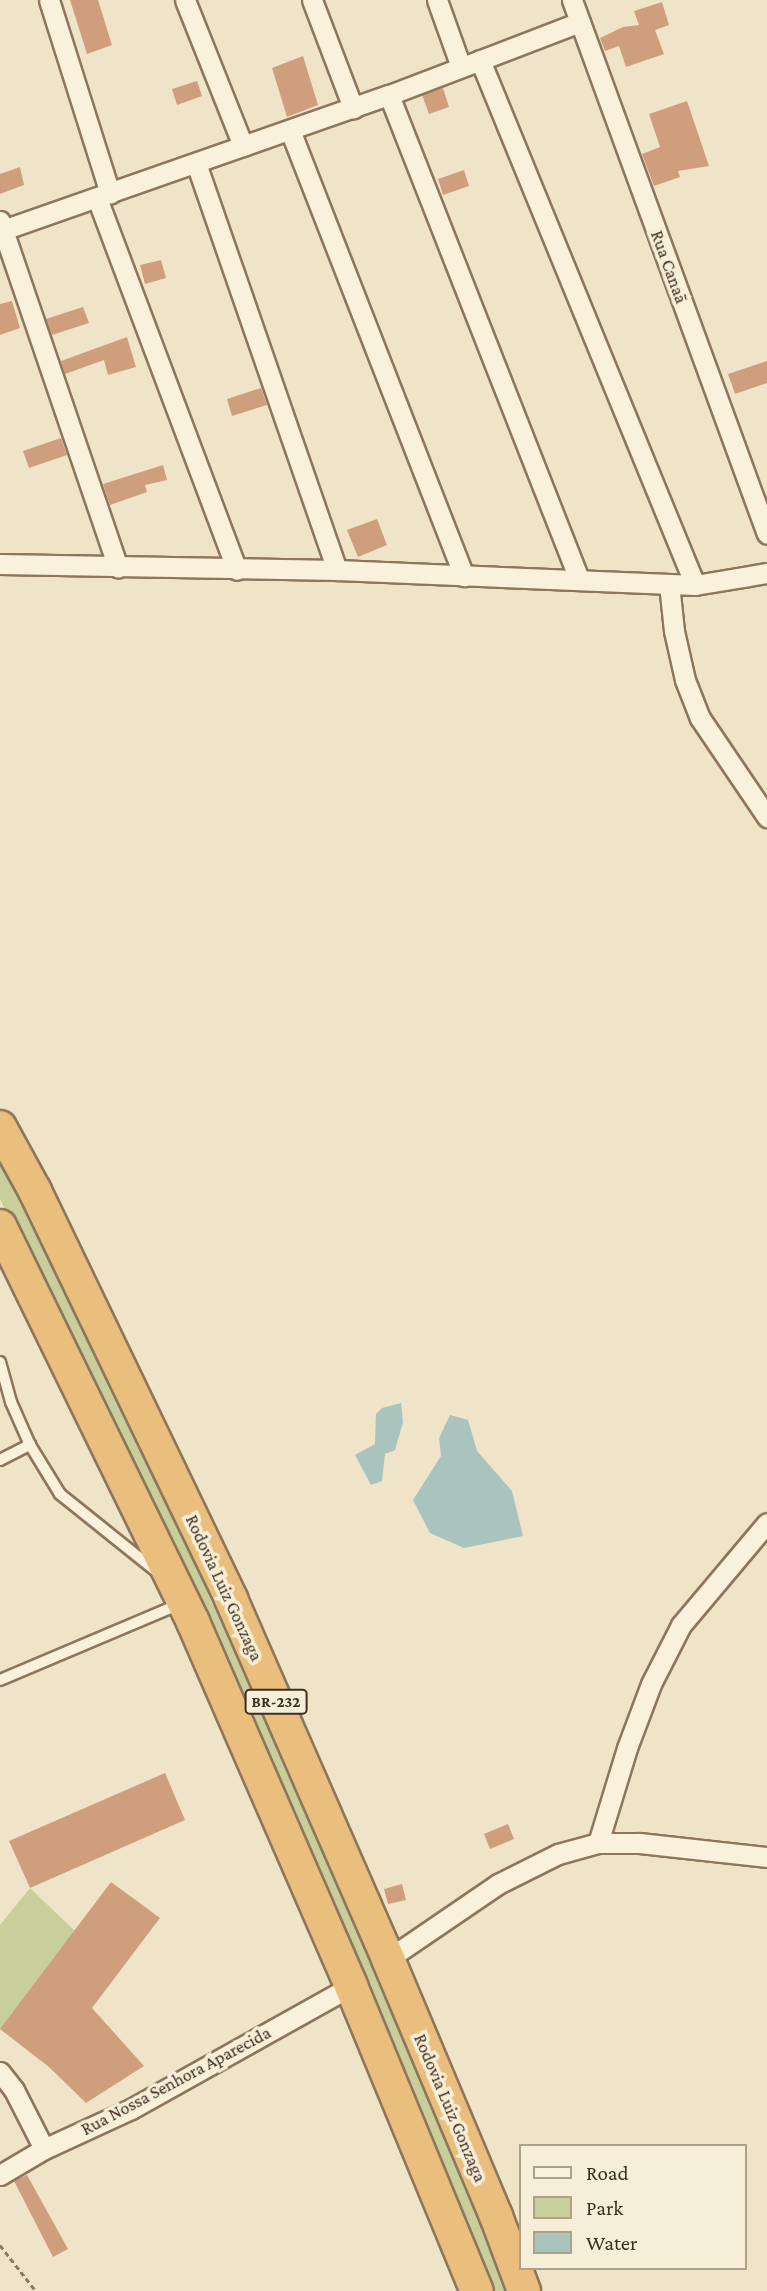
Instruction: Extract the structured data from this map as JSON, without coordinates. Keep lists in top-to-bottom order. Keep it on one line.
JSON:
{"streets":{"highway":["Rodovia Luiz Gonzaga","BR-232"],"street":["Rua Canaã","Rua Nossa Senhora Aparecida"]},"crossings":[["BR-232","Rua Nossa Senhora Aparecida"]],"legend":["Road","Park","Water"]}
